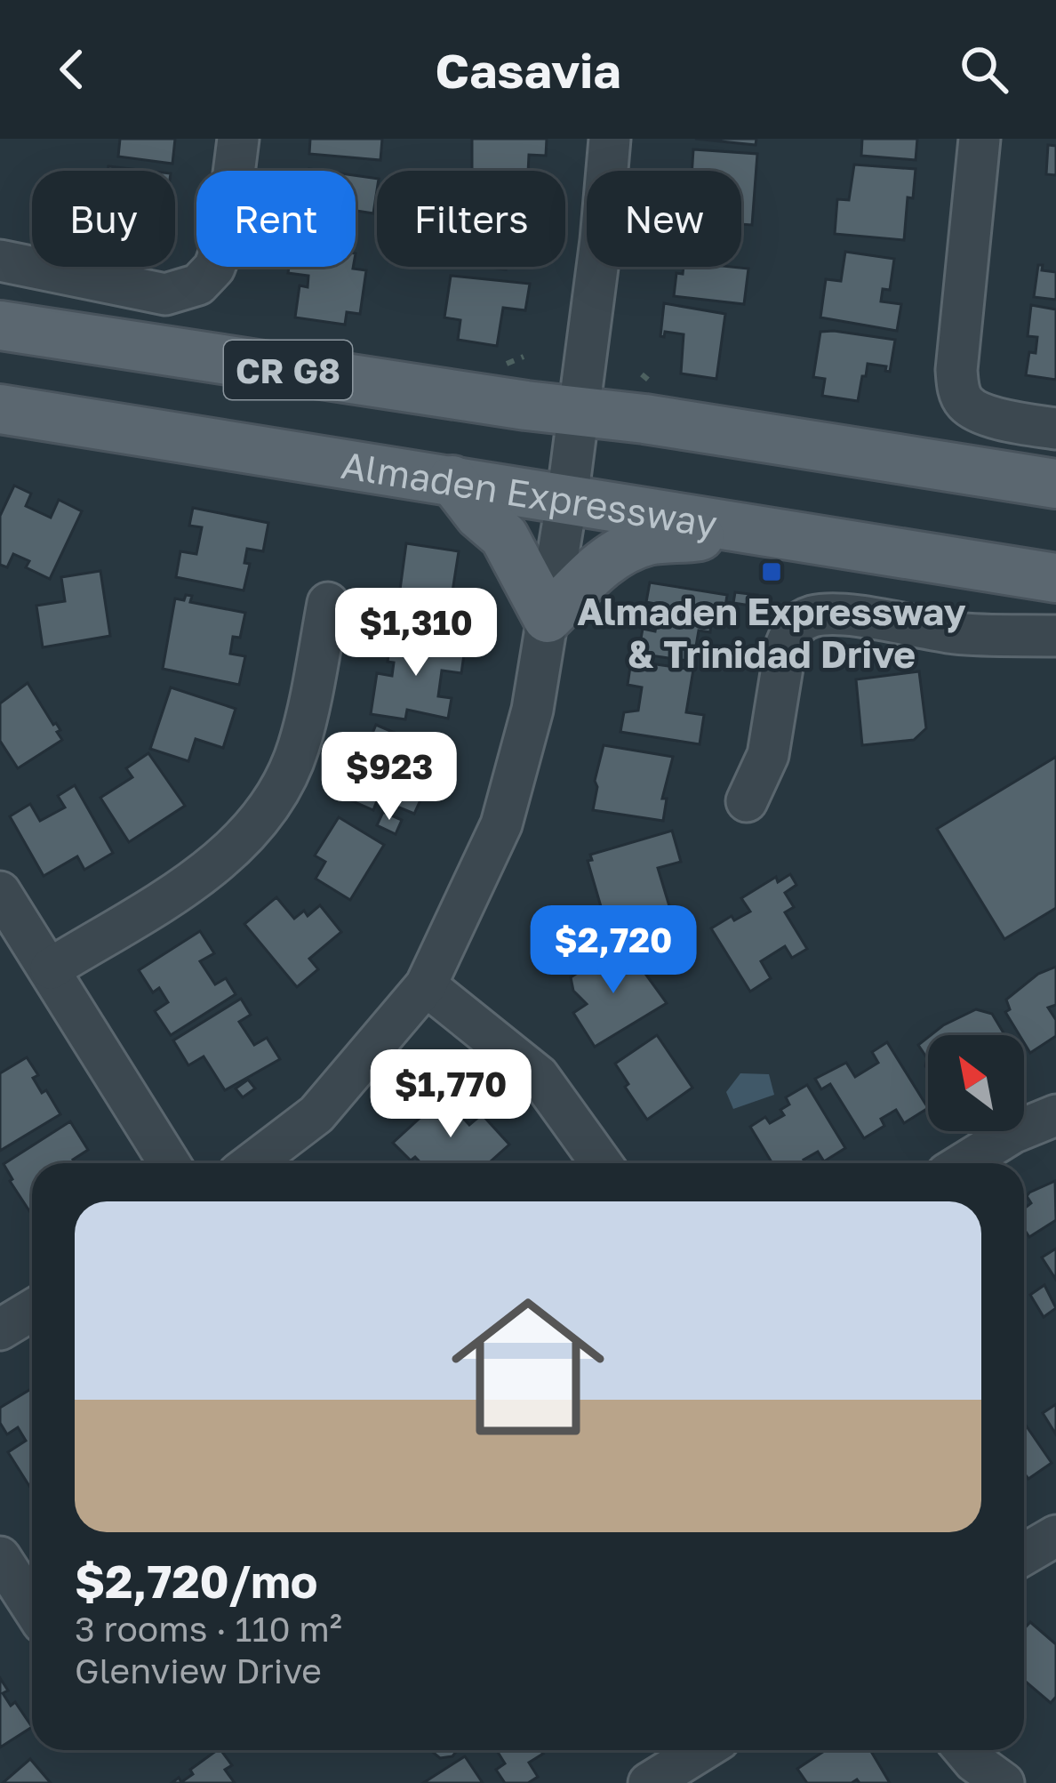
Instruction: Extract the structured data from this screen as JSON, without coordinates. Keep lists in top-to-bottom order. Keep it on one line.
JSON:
{"streets":{"main road":["CR G8","Almaden Expressway"]},"places":{"transit":["Almaden Expressway & Trinidad Drive"]},"north":"top left","page":{"header":"Casavia","chip":["Buy","Rent","Filters","New"],"price":["$1,310","$923","$2,720","$1,770"],"list":[{"name":"$2,720/mo","note":"3 rooms · 110 m² · Glenview Drive"}]}}
